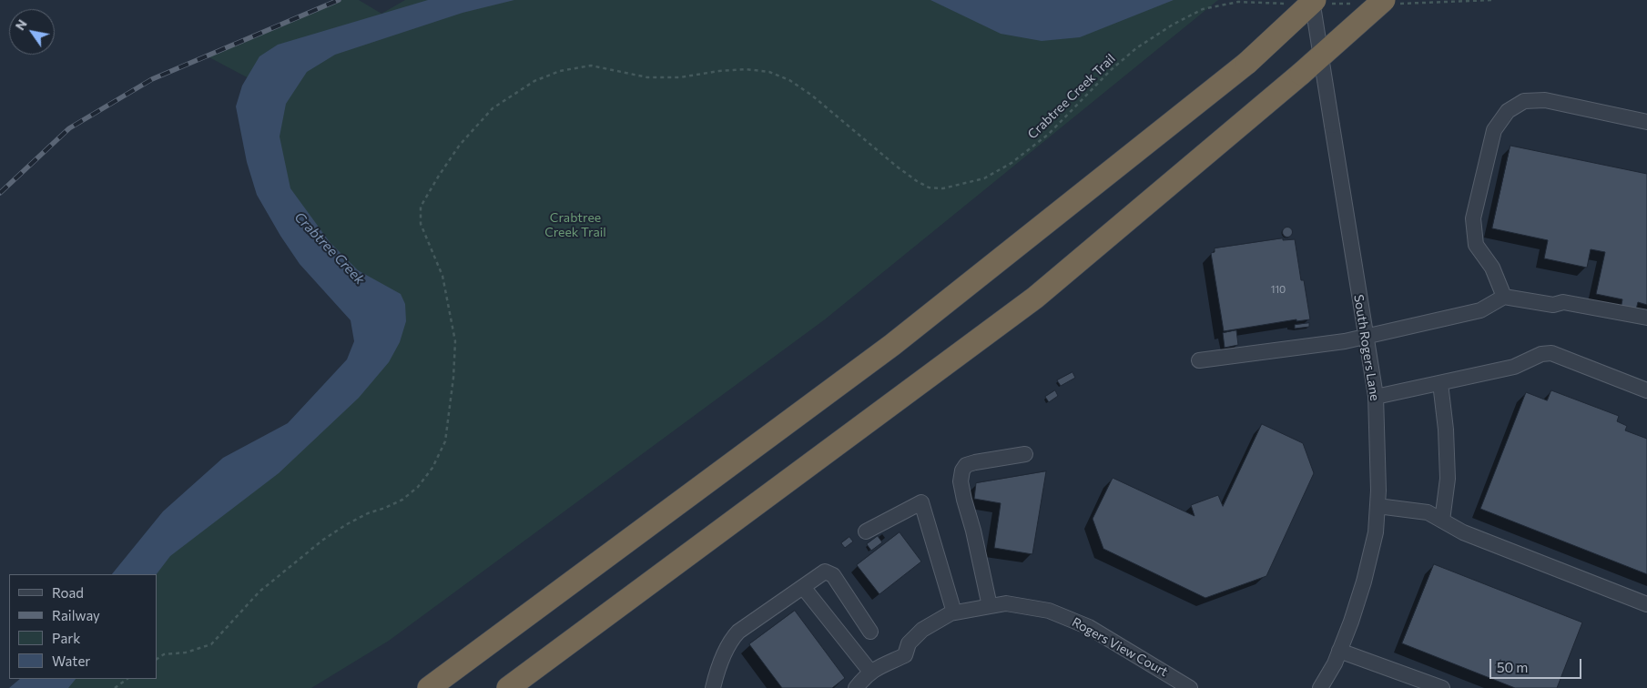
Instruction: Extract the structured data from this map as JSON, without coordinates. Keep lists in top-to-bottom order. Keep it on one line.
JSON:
{"streets":{"street":["South Rogers Lane","Rogers View Court"],"path":["Crabtree Creek Trail"]},"water":["Crabtree Creek"],"parks":["Crabtree Creek Trail"],"house_numbers":["110"],"legend":["Road","Railway","Park","Water"],"scale_bar":"50 m","north":"top left"}
